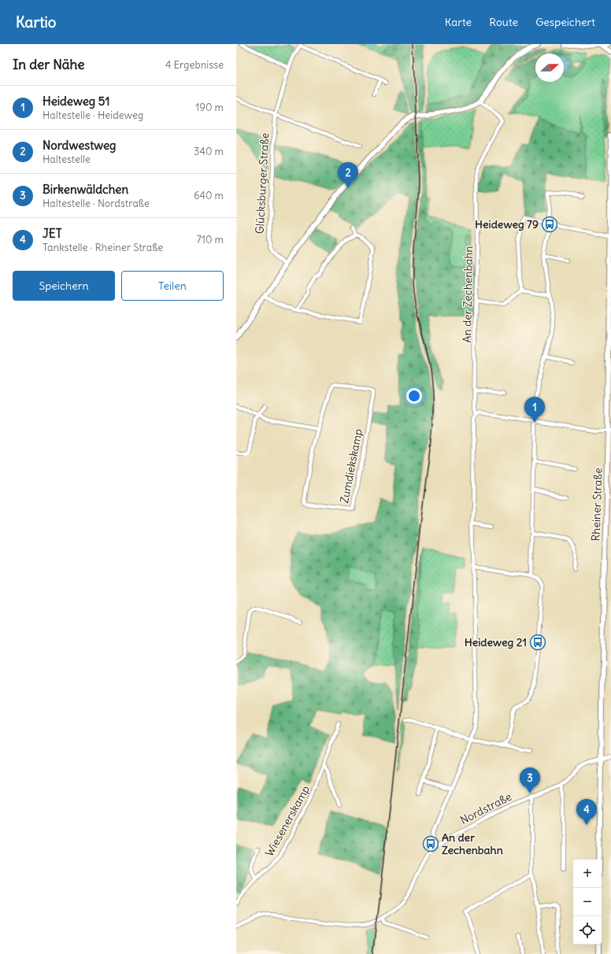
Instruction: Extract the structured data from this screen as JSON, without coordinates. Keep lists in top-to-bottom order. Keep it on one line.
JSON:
{"streets":{"main road":["Rheiner Straße"],"street":["Glücksburger Straße","An der Zechenbahn","Zumdiekskamp","Nordstraße","Wiesenerskamp"]},"crossings":[["An der Zechenbahn","Nordstraße"],["Rheiner Straße","Nordstraße"]],"places":{"bus stop":["Heideweg 79","Heideweg 21","An der Zechenbahn"]},"north":"right","page":{"header":"Kartio","nav":["Karte","Route","Gespeichert"],"heading":["In der Nähe","4 Ergebnisse"],"list":[{"mark":"1","name":"Heideweg 51","note":"Haltestelle · Heideweg","value":"190 m"},{"mark":"2","name":"Nordwestweg","note":"Haltestelle","value":"340 m"},{"mark":"3","name":"Birkenwäldchen","note":"Haltestelle · Nordstraße","value":"640 m"},{"mark":"4","name":"JET","note":"Tankstelle · Rheiner Straße","value":"710 m"}],"pins":["2","1","3","4"],"buttons":["Speichern","Teilen"],"map_buttons":["+","−"]}}
